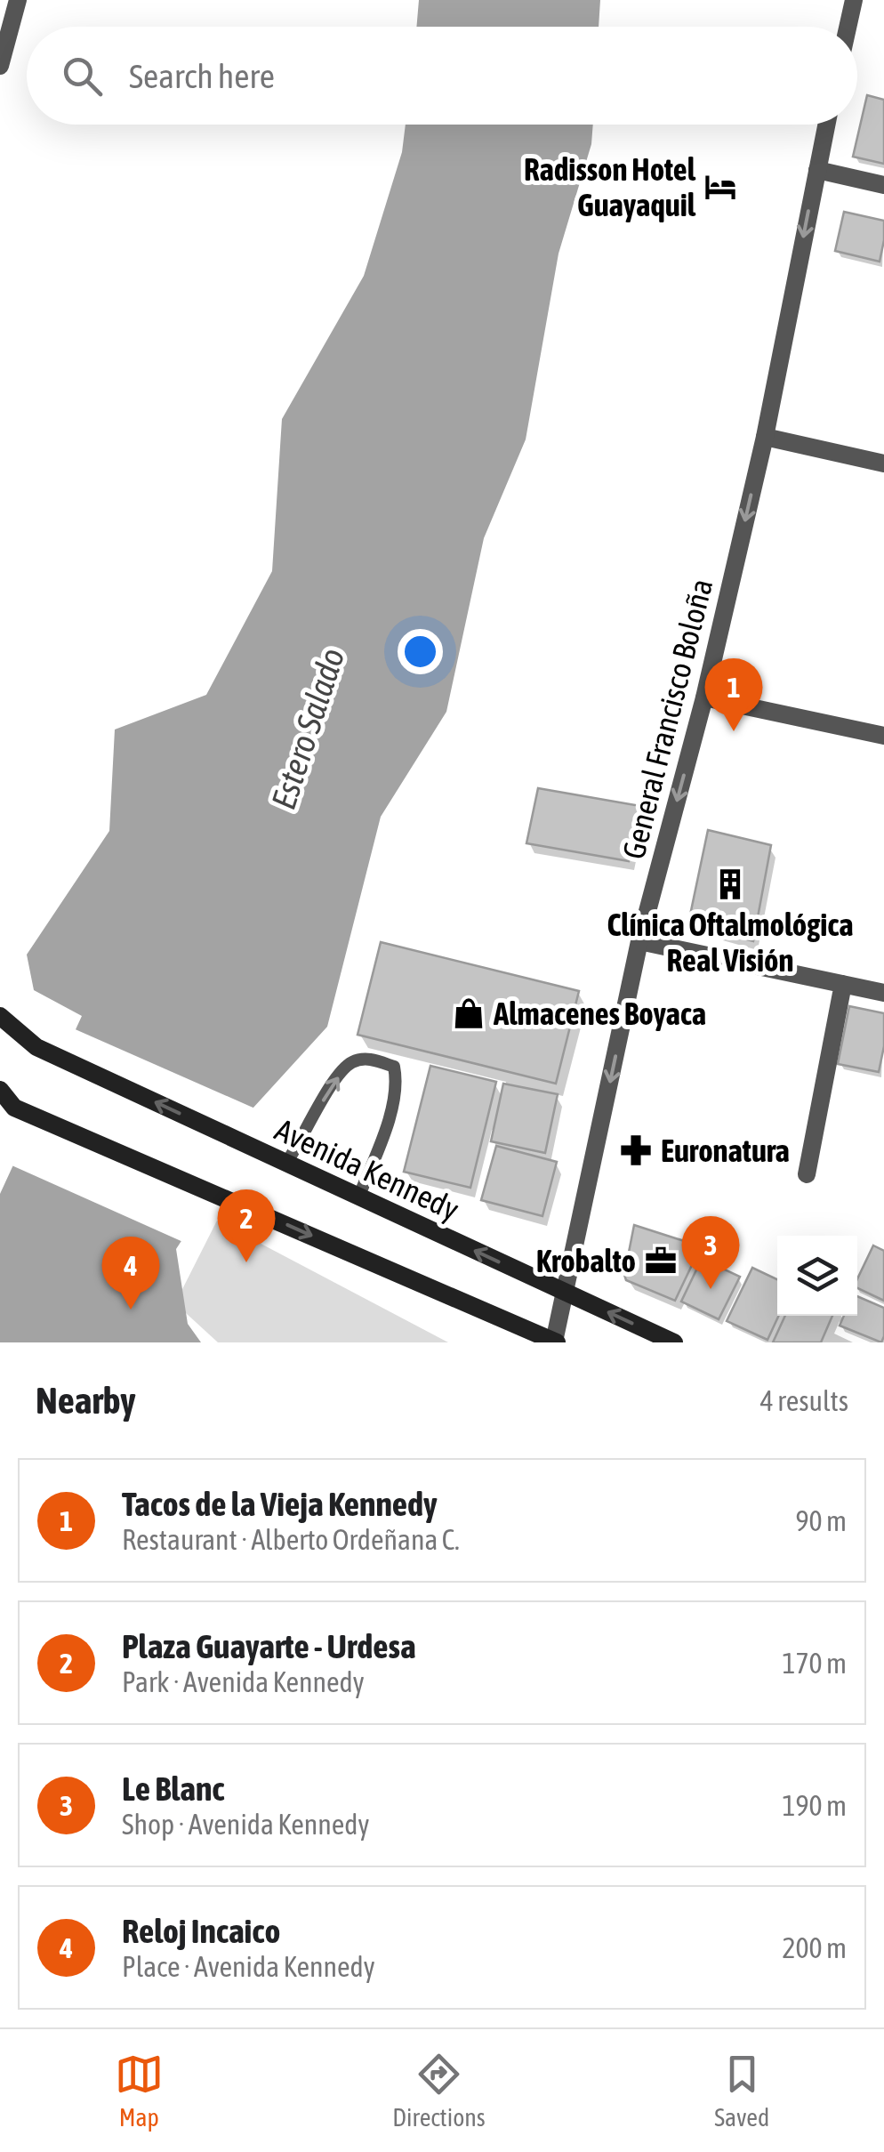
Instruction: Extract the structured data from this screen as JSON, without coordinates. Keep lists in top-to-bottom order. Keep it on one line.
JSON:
{"streets":{"main road":["Avenida Kennedy"],"street":["General Francisco Boloña"]},"crossings":[["General Francisco Boloña","Avenida Kennedy"]],"one_way":["General Francisco Boloña"],"water":["Estero Salado"],"places":{"hotel":["Radisson Hotel Guayaquil"],"building":["Clínica Oftalmológica Real Visión"],"shop":["Almacenes Boyaca"],"pharmacy":["Euronatura"],"office":["Krobalto"]},"page":{"search":"Search here","pins":["1","2","3","4"],"heading":["Nearby","4 results"],"list":[{"mark":"1","name":"Tacos de la Vieja Kennedy","note":"Restaurant · Alberto Ordeñana C.","value":"90 m"},{"mark":"2","name":"Plaza Guayarte - Urdesa","note":"Park · Avenida Kennedy","value":"170 m"},{"mark":"3","name":"Le Blanc","note":"Shop · Avenida Kennedy","value":"190 m"},{"mark":"4","name":"Reloj Incaico","note":"Place · Avenida Kennedy","value":"200 m"}],"nav":["Map","Directions","Saved"]}}
